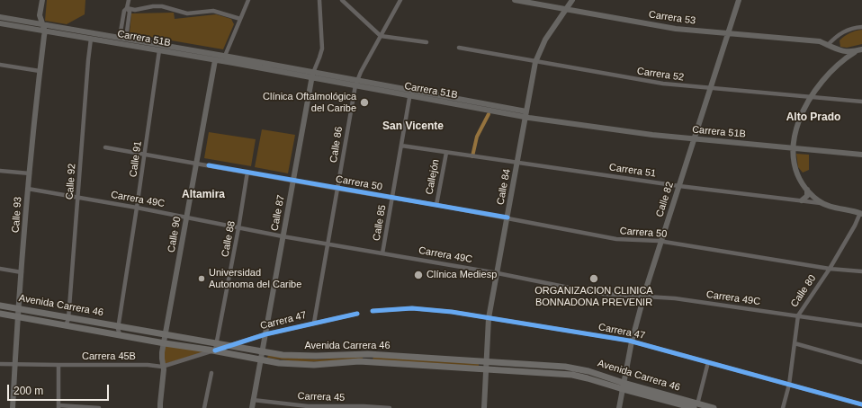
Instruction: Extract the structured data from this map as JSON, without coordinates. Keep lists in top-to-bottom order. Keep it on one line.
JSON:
{"streets":{"main road":["Carrera 53","Carrera 51B","Carrera 51","Calle 84","Calle 82","Calle 87","Calle 93","Calle 90","Avenida Carrera 46"],"street":["Carrera 52","Calle 86","Calle 91","Callejón","Calle 92","Carrera 50","Carrera 49C","Calle 85","Calle 88","Calle 80","Carrera 47","Carrera 45B","Carrera 45"]},"crossings":[["Carrera 53","Calle 84"],["Carrera 53","Calle 82"],["Carrera 51B","Calle 86"],["Carrera 51B","Calle 91"],["Carrera 51B","Calle 92"],["Carrera 51B","Calle 84"],["Carrera 51B","Calle 82"],["Carrera 51B","Calle 87"],["Carrera 51B","Calle 93"],["Carrera 51B","Calle 85"],["Carrera 51B","Calle 90"],["Carrera 52","Calle 84"],["Carrera 52","Calle 82"],["Calle 86","Carrera 50"],["Calle 86","Carrera 49C"],["Calle 86","Carrera 47"],["Calle 91","Carrera 50"],["Calle 91","Carrera 49C"],["Calle 91","Avenida Carrera 46"],["Carrera 51","Callejón"],["Carrera 51","Calle 84"],["Carrera 51","Calle 82"],["Carrera 51","Calle 85"],["Carrera 51","Calle 80"],["Callejón","Carrera 50"],["Calle 92","Carrera 49C"],["Calle 92","Avenida Carrera 46"],["Carrera 50","Calle 84"],["Carrera 50","Calle 82"],["Carrera 50","Calle 87"],["Carrera 50","Calle 85"],["Carrera 50","Calle 90"],["Carrera 50","Calle 88"],["Carrera 50","Calle 80"],["Calle 84","Carrera 49C"],["Calle 84","Avenida Carrera 46"],["Calle 84","Carrera 47"],["Carrera 49C","Calle 82"],["Carrera 49C","Calle 87"],["Carrera 49C","Calle 93"],["Carrera 49C","Calle 85"],["Carrera 49C","Calle 90"],["Carrera 49C","Calle 88"],["Carrera 49C","Calle 80"],["Calle 82","Avenida Carrera 46"],["Calle 82","Carrera 47"],["Calle 87","Avenida Carrera 46"],["Calle 87","Carrera 47"],["Calle 87","Carrera 45"],["Calle 93","Avenida Carrera 46"],["Calle 93","Carrera 45B"],["Calle 90","Avenida Carrera 46"],["Calle 90","Carrera 45B"],["Calle 88","Avenida Carrera 46"],["Calle 88","Carrera 47"],["Calle 88","Carrera 45B"],["Calle 80","Carrera 47"],["Avenida Carrera 46","Carrera 47"],["Avenida Carrera 46","Carrera 45B"],["Carrera 47","Carrera 45B"]],"districts":["Alto Prado","San Vicente","Altamira"],"places":["Clínica Oftalmológica del Caribe","Clínica Mediesp","Universidad Autonoma del Caribe","ORGANIZACION CLINICA BONNADONA PREVENIR"],"scale_bar":"200 m"}
